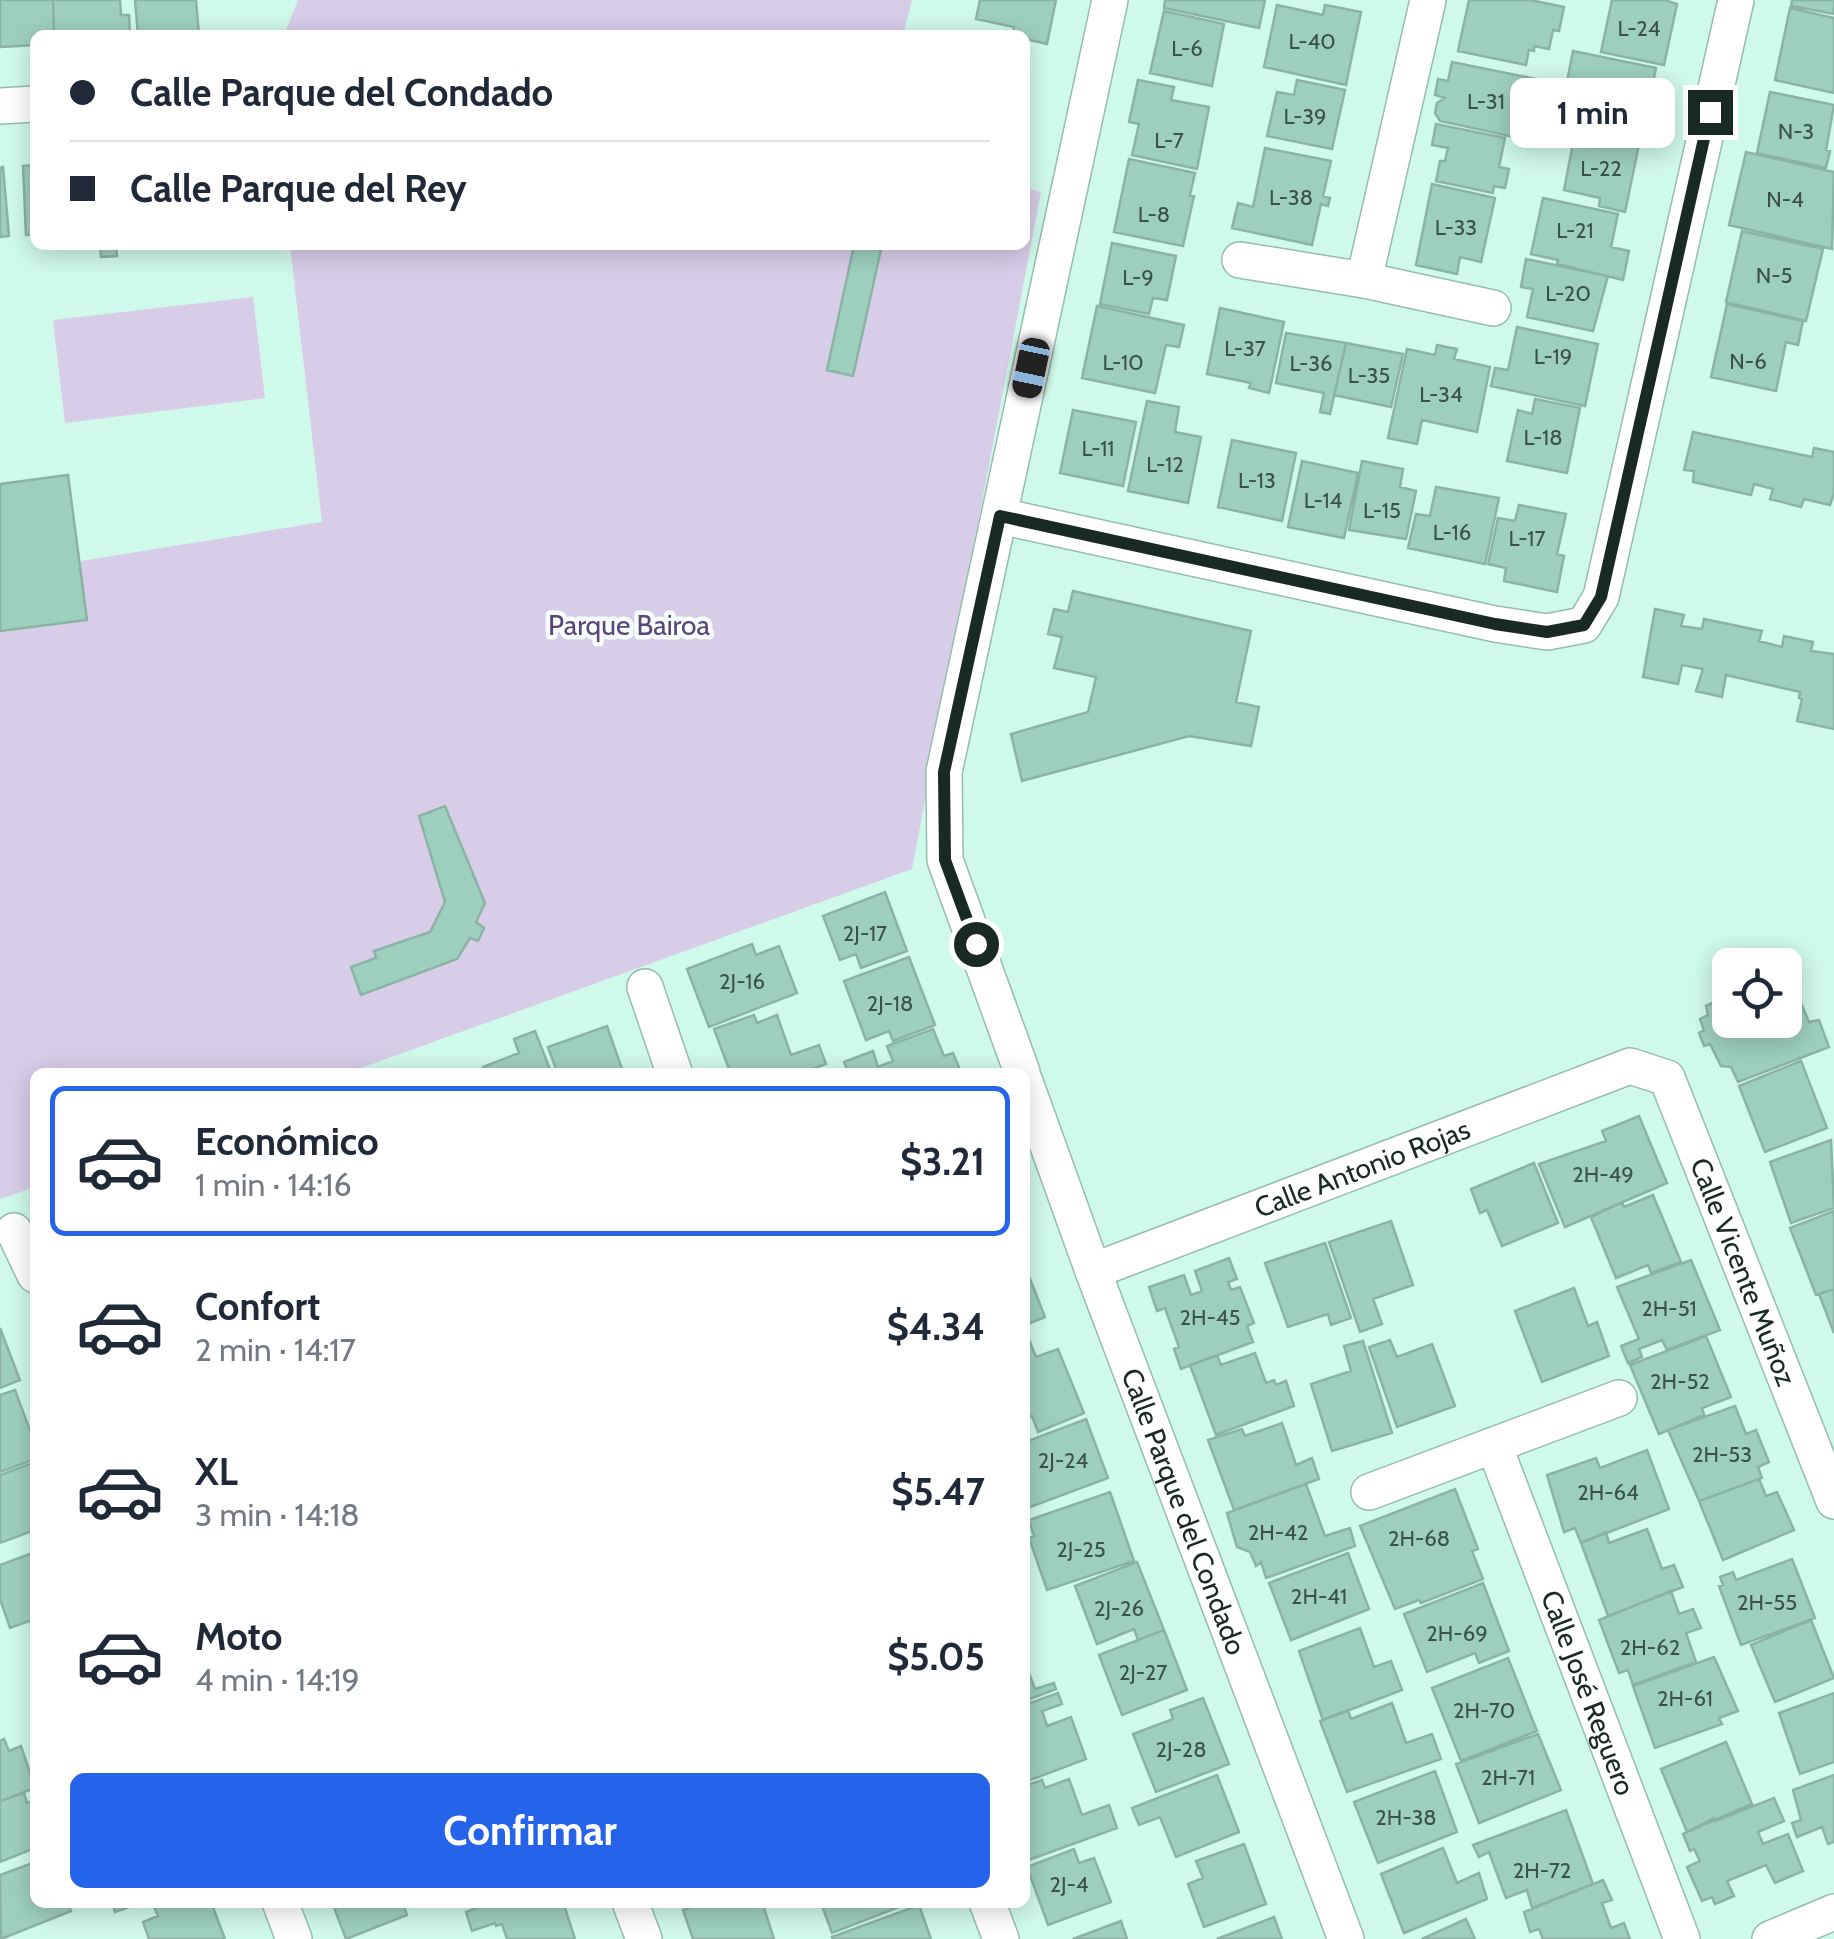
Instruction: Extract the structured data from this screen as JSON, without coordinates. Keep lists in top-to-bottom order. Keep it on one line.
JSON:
{"streets":{"street":["Calle Antonio Rojas","Calle Vicente Muñoz","Calle Parque del Condado","Calle José Reguero"]},"crossings":[["Calle Antonio Rojas","Calle Vicente Muñoz"],["Calle Antonio Rojas","Calle Parque del Condado"]],"parks":["Parque Bairoa"],"house_numbers":["L-24","L-40","L-6","L-31","L-39","N-3","L-7","L-22","L-38","N-4","L-8","L-33","L-21","N-5","L-9","L-20","L-37","L-19","N-6","L-10","L-36","L-35","L-34","L-18","L-11","L-12","L-13","L-14","L-15","L-16","L-17","2J-17","2J-16","2J-18","2H-49","2H-51","2H-45","2H-52","2H-53","2J-24","2H-64","2H-42","2H-68","2J-25","2H-41","2H-55","2J-26","2H-69","2H-62","2J-27","2H-61","2H-70","2J-28","2H-71","2H-38","2H-72","2J-4"],"page":{"banner":["Calle Parque del Condado","Calle Parque del Rey"],"bubble":"1 min","list":[{"name":"Económico","note":"1 min · 14:16","value":"$3.21"},{"name":"Confort","note":"2 min · 14:17","value":"$4.34"},{"name":"XL","note":"3 min · 14:18","value":"$5.47"},{"name":"Moto","note":"4 min · 14:19","value":"$5.05"}],"buttons":"Confirmar"}}
